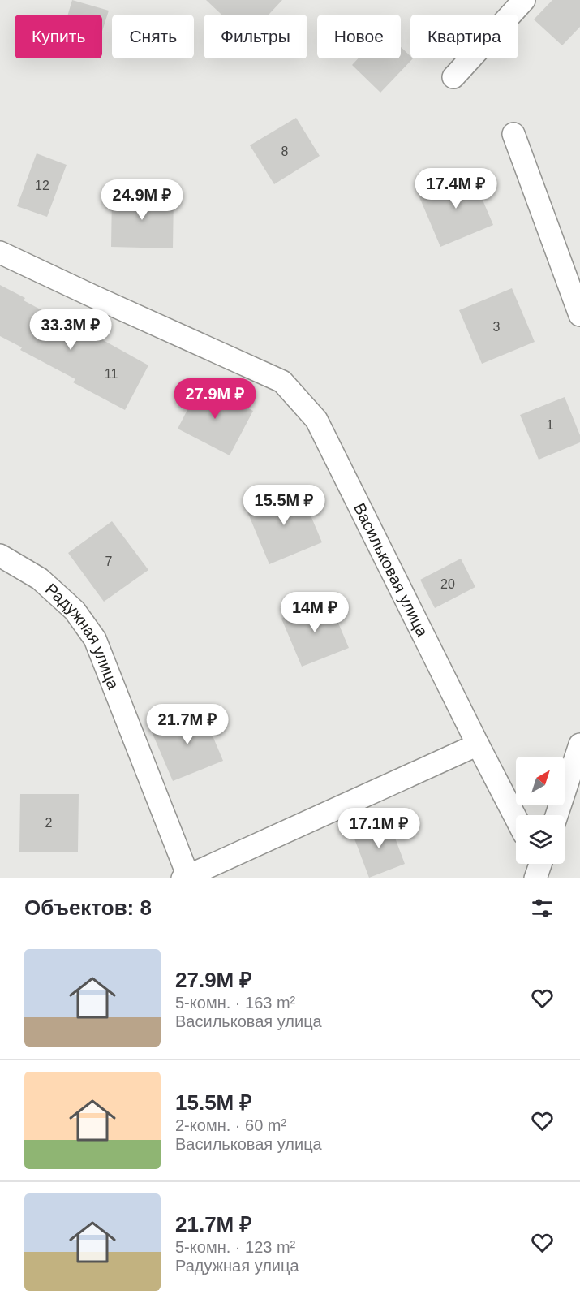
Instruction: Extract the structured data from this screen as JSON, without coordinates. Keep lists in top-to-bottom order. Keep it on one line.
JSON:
{"streets":{"street":["Васильковая улица","Радужная улица"]},"house_numbers":["8","12","3","11","1","7","20","2"],"north":"top right","page":{"chip":["Купить","Снять","Фильтры","Новое","Квартира"],"price":["17.4M ₽","24.9M ₽","33.3M ₽","27.9M ₽","15.5M ₽","14M ₽","21.7M ₽","17.1M ₽"],"heading":"Объектов: 8","list":[{"name":"27.9M ₽","note":"5-комн. · 163 m² · Васильковая улица"},{"name":"15.5M ₽","note":"2-комн. · 60 m² · Васильковая улица"},{"name":"21.7M ₽","note":"5-комн. · 123 m² · Радужная улица"}]}}
